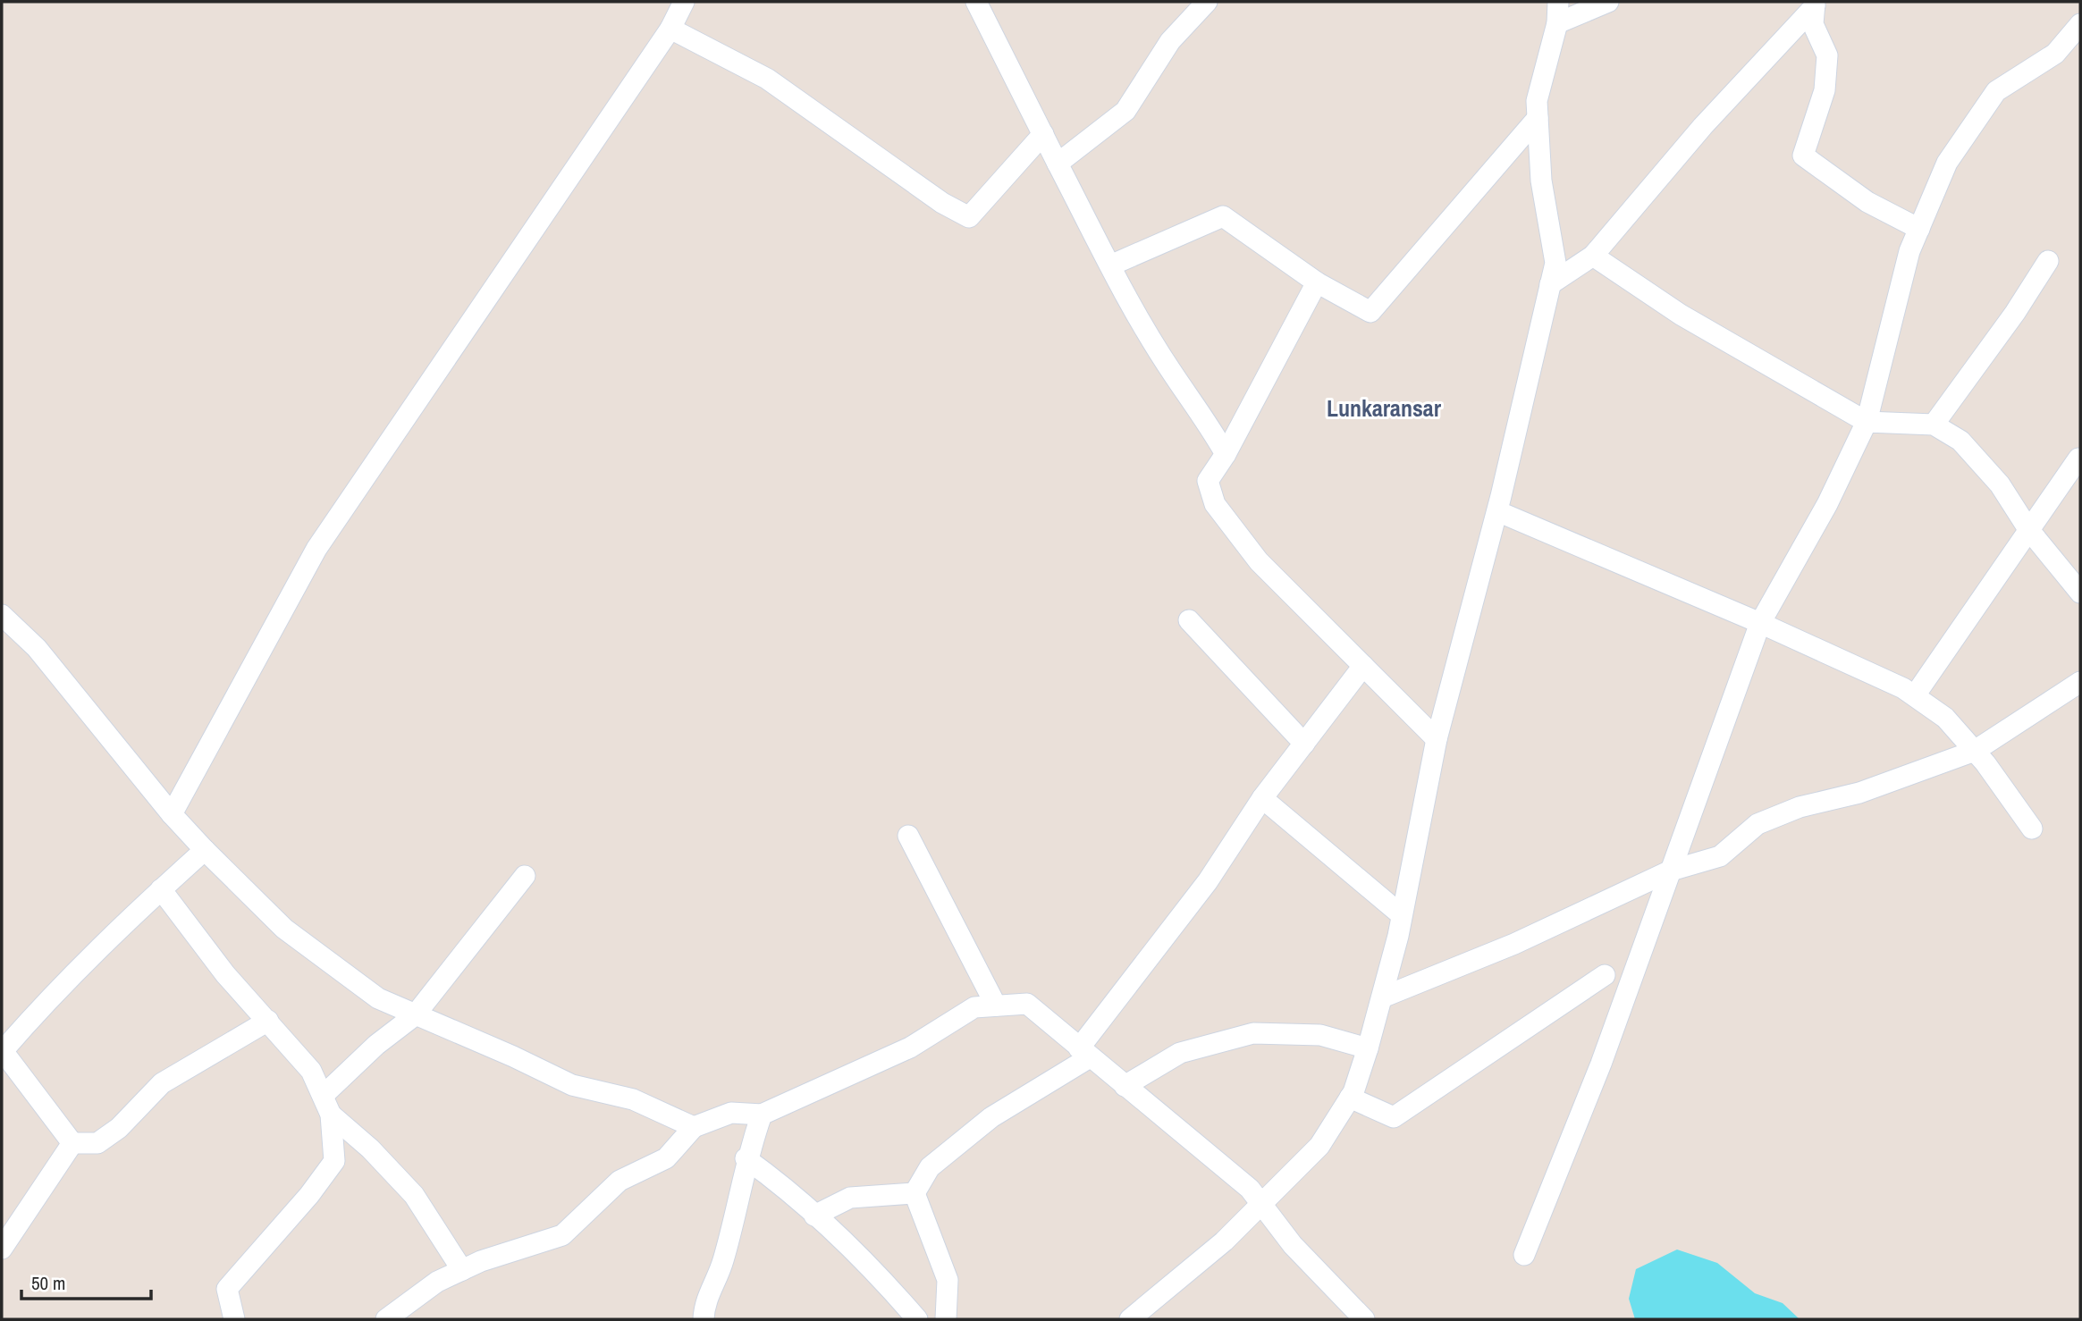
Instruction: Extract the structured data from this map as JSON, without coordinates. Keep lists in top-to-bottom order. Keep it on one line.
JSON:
{"districts":["Lunkaransar"],"scale_bar":"50 m"}
